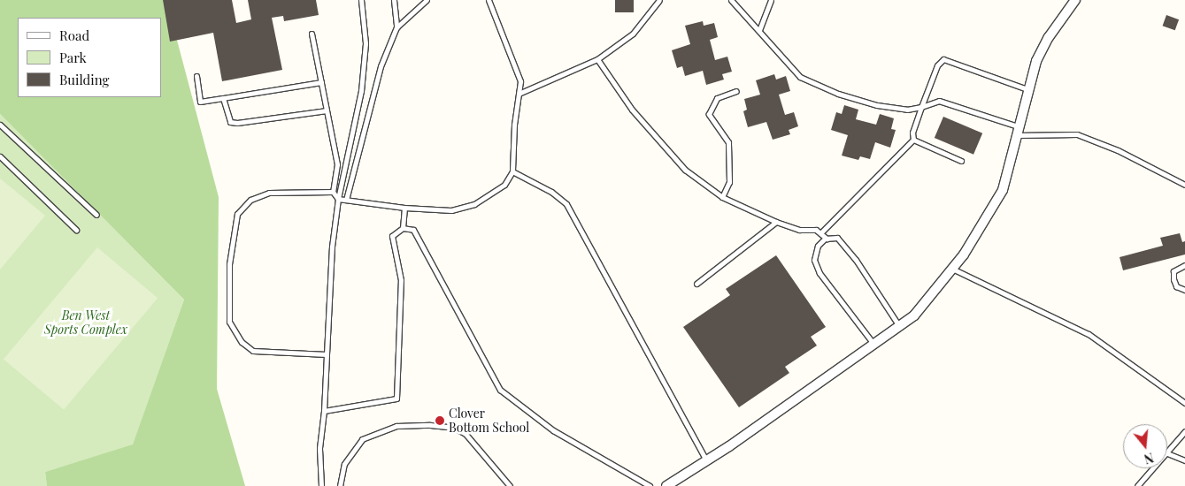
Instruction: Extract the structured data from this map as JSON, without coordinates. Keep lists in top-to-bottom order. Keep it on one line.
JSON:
{"parks":["Ben West Sports Complex"],"places":["Clover Bottom School"],"legend":["Road","Park","Building"],"north":"bottom"}
